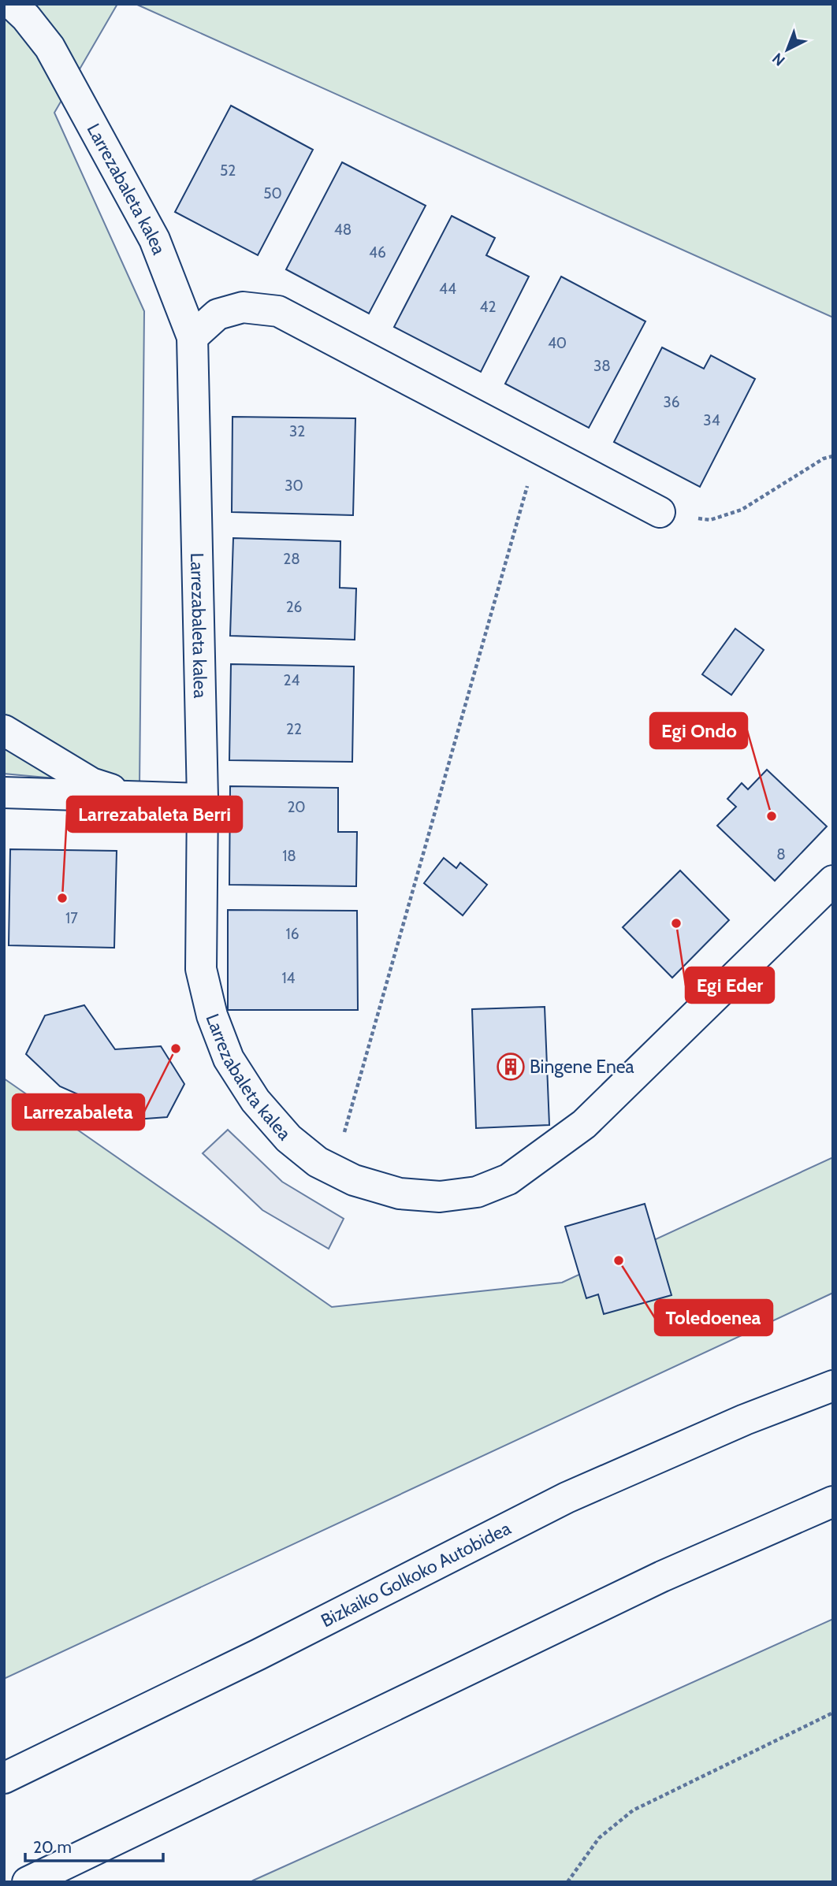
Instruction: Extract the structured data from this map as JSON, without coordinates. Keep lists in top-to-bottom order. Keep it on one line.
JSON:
{"streets":{"main road":["Larrezabaleta kalea","Bizkaiko Golkoko Autobidea"]},"places":{"other":["Egi Ondo","Larrezabaleta Berri","Egi Eder","Larrezabaleta","Toledoenea"],"building":["Bingene Enea"]},"house_numbers":["52","50","48","46","44","42","40","38","36","34","32","30","28","26","24","22","20","8","18","17","16","14"],"scale_bar":"20 m","north":"bottom left"}
